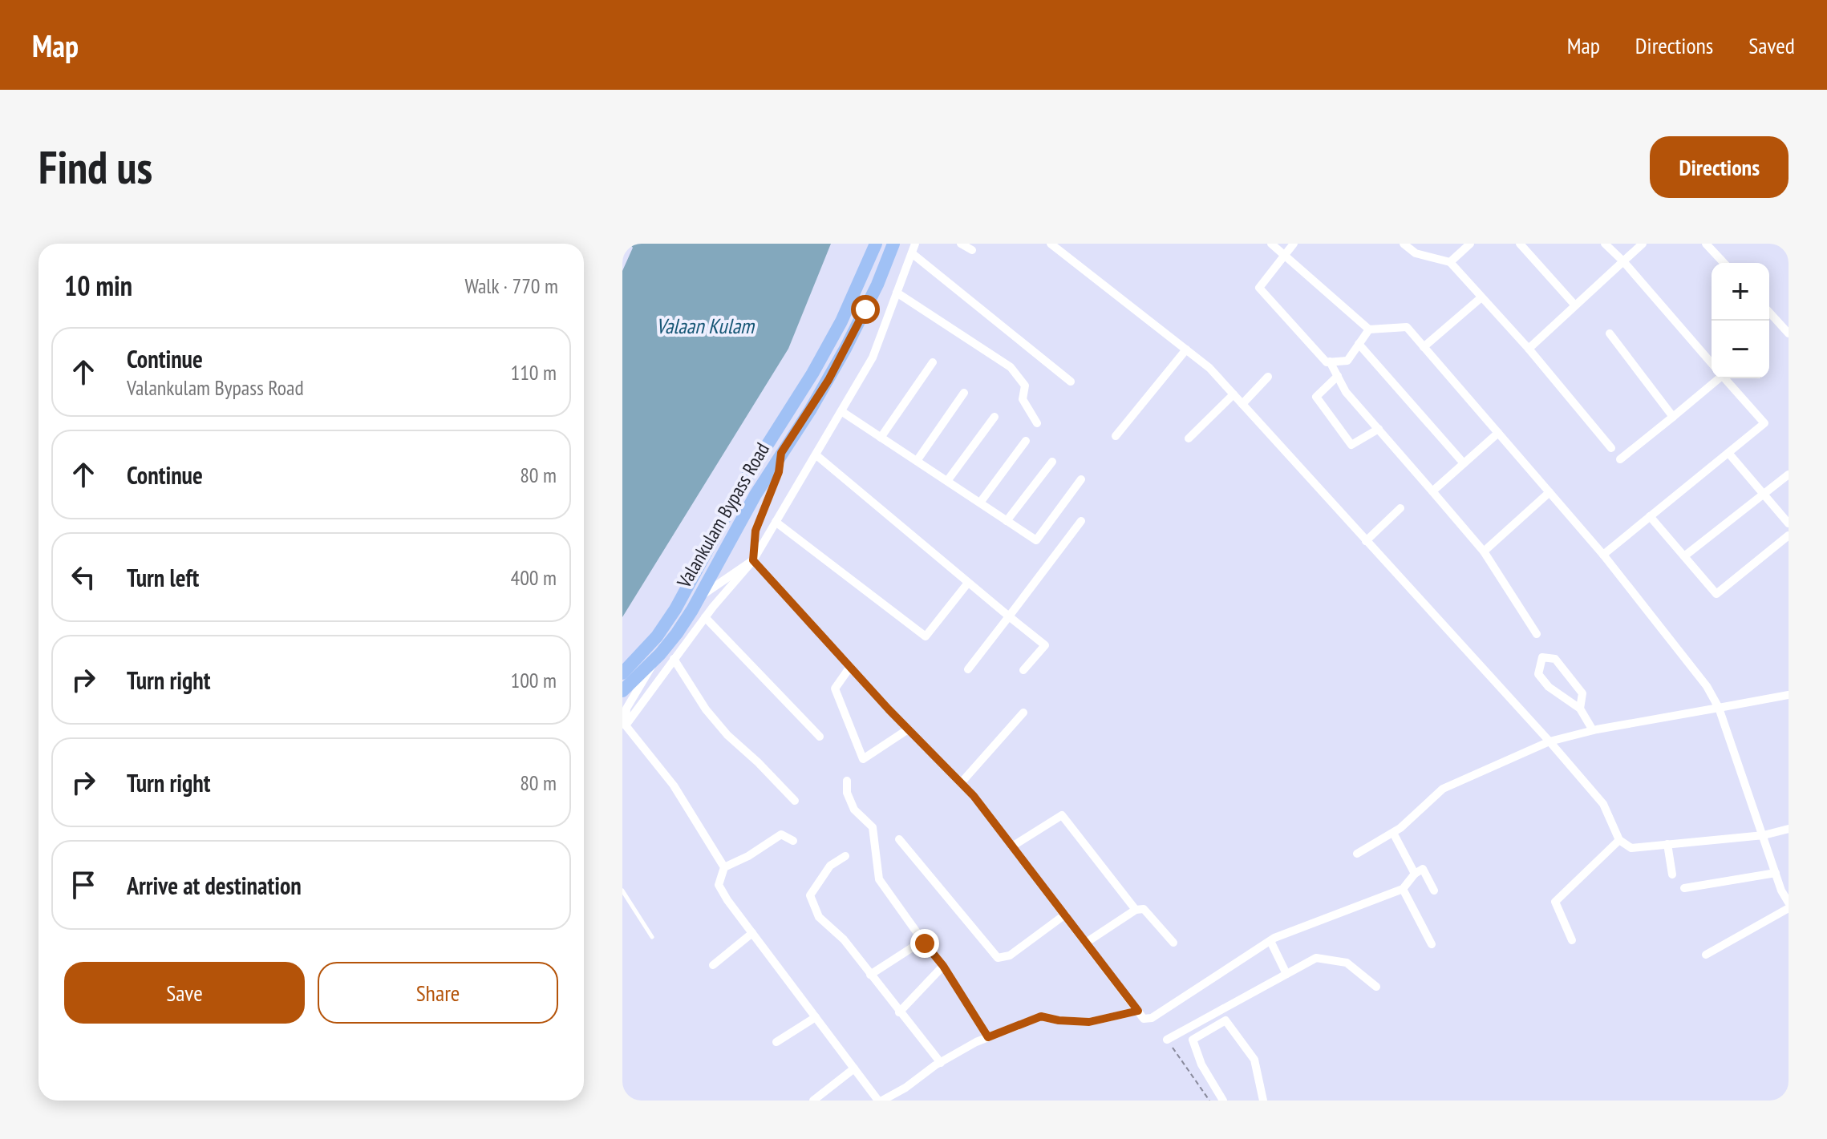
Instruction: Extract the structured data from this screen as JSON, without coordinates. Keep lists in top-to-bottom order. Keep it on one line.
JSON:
{"streets":{"main road":["Valankulam Bypass Road"]},"water":["Valaan Kulam"],"page":{"header":"Map","nav":["Map","Directions","Saved"],"buttons":["Directions",["Save","Share"]],"title":"Find us","heading":["10 min","Walk · 770 m"],"map_buttons":["+","−"],"list":[["Continue","Valankulam Bypass Road","110 m"],["Continue","80 m"],["Turn left","400 m"],["Turn right","100 m"],["Turn right","80 m"],"Arrive at destination"]}}
